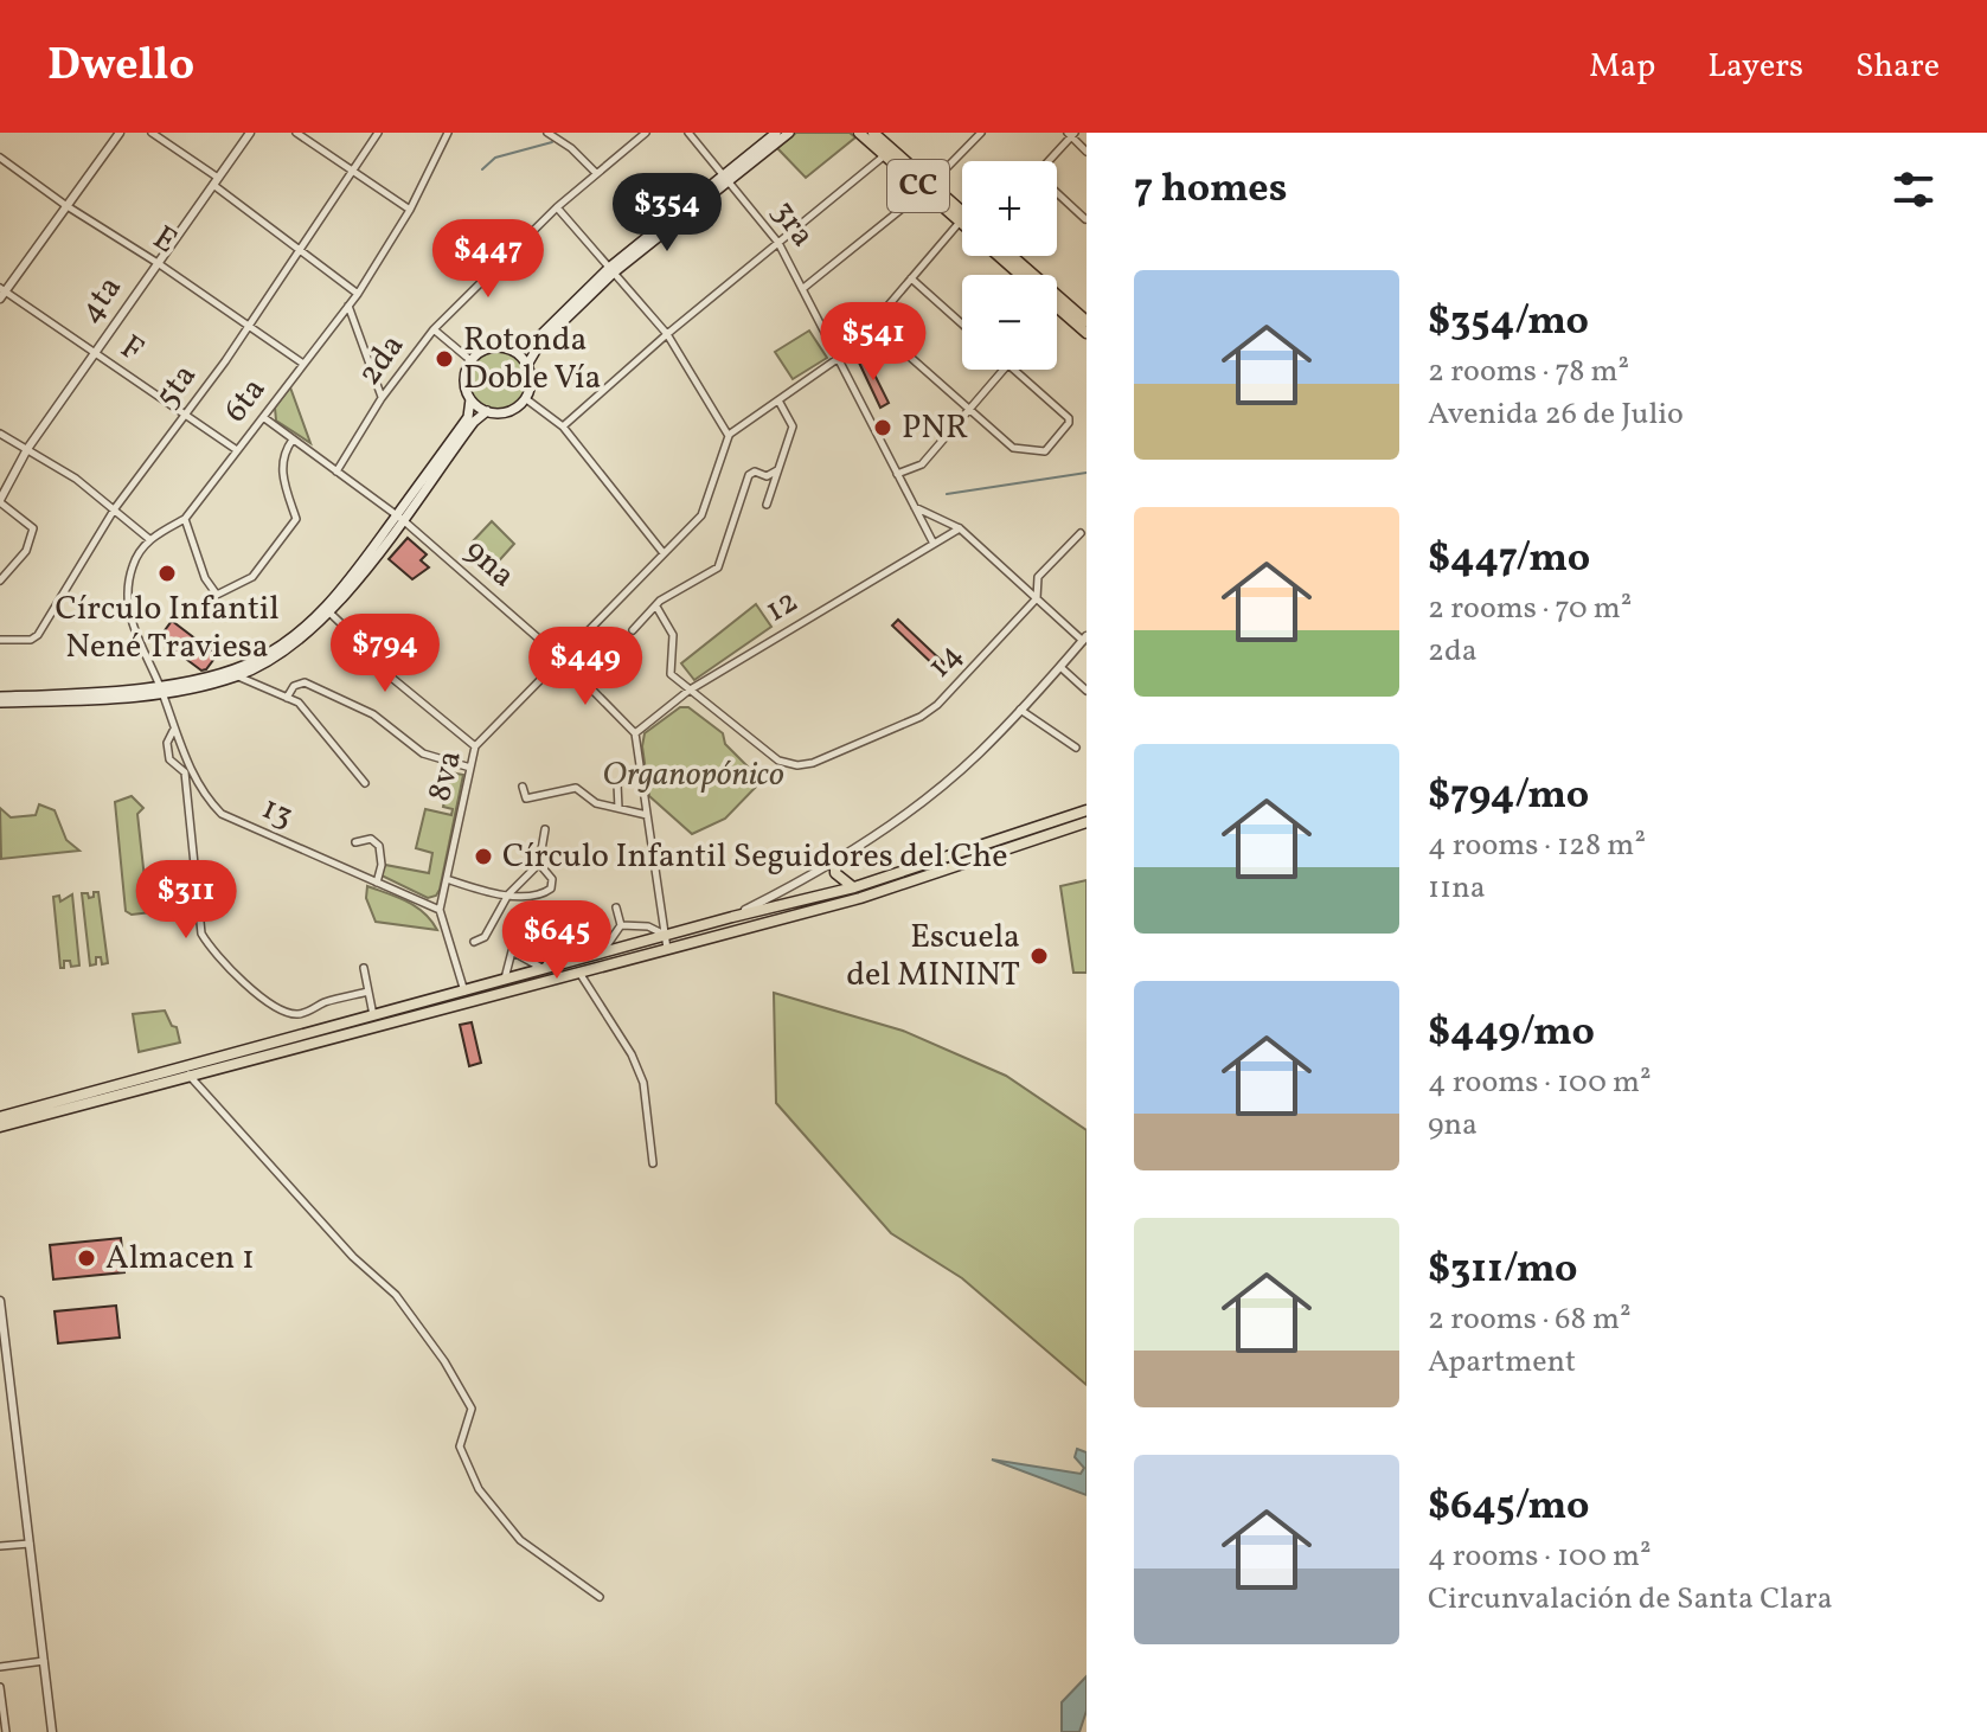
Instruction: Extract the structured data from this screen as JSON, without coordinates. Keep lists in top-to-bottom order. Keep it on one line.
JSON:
{"streets":{"main road":["CC"],"street":["3ra","E","4ta","F","2da","5ta","6ta","9na","12","14","8va","13"]},"crossings":[["3ra","12"],["E","4ta"],["E","5ta"],["E","6ta"],["4ta","F"],["F","5ta"],["F","6ta"],["2da","9na"],["6ta","9na"],["9na","12"],["9na","8va"],["12","14"],["8va","13"]],"parks":["Organopónico"],"places":["Rotonda Doble Vía","PNR","Círculo Infantil Nené Traviesa","Círculo Infantil Seguidores del Che","Escuela del MININT","Almacen 1"],"page":{"header":"Dwello","nav":["Map","Layers","Share"],"heading":"7 homes","map_buttons":["+","−"],"price":["$354","$447","$541","$794","$449","$311","$645"],"list":[{"name":"$354/mo","note":"2 rooms · 78 m² · Avenida 26 de Julio"},{"name":"$447/mo","note":"2 rooms · 70 m² · 2da"},{"name":"$794/mo","note":"4 rooms · 128 m² · 11na"},{"name":"$449/mo","note":"4 rooms · 100 m² · 9na"},{"name":"$311/mo","note":"2 rooms · 68 m² · Apartment"},{"name":"$645/mo","note":"4 rooms · 100 m² · Circunvalación de Santa Clara"}]}}
